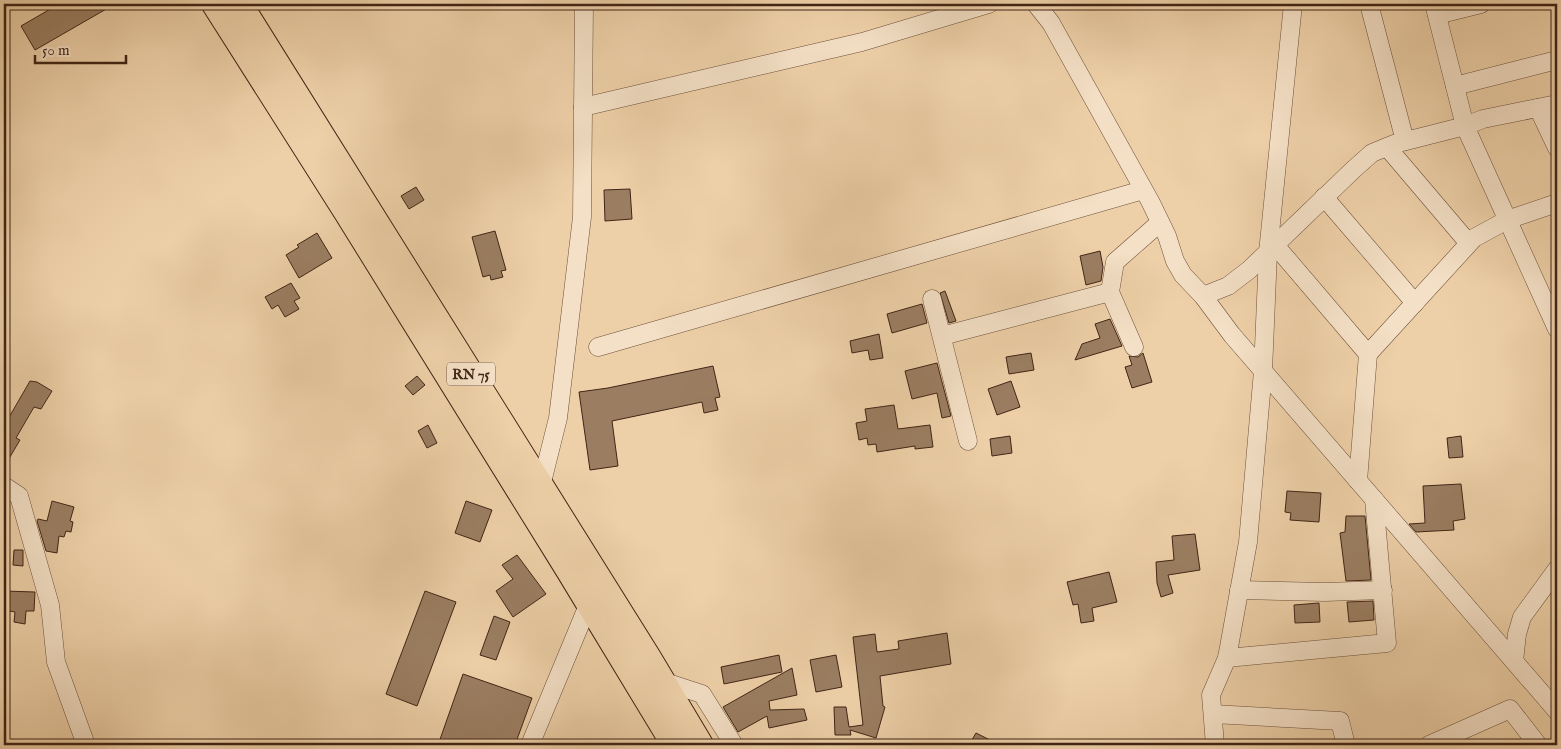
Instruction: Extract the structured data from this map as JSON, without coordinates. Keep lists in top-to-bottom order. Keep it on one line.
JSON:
{"streets":{"highway":["RN 75"]},"scale_bar":"50 m"}
